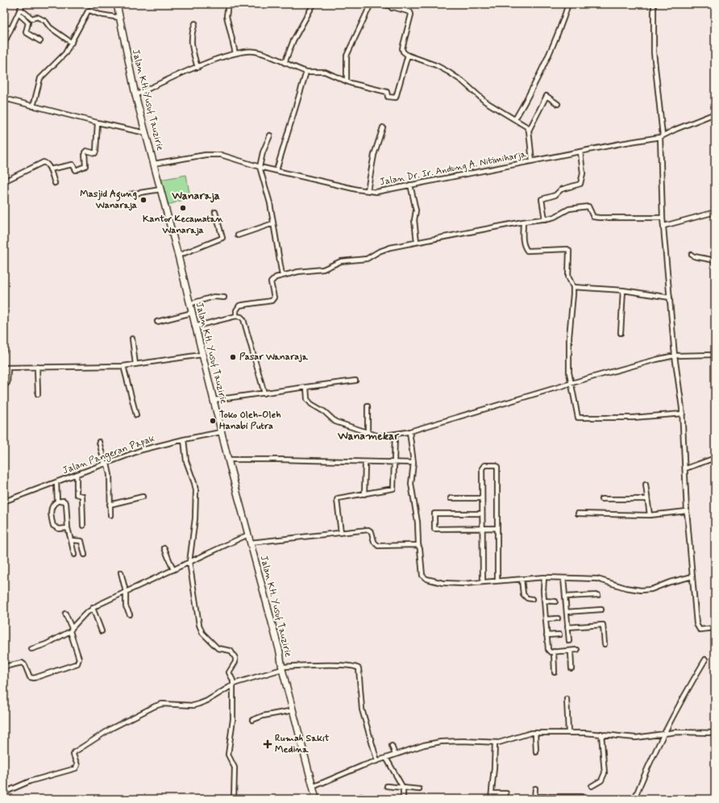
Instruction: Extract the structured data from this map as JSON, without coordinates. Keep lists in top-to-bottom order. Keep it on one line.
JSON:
{"streets":{"main road":["Jalan KH. Yusuf Tauzirie"],"street":["Jalan Dr. Ir. Andung A. Nitimiharja","Jalan Pangeran Papak"]},"crossings":[["Jalan KH. Yusuf Tauzirie","Jalan Dr. Ir. Andung A. Nitimiharja"],["Jalan KH. Yusuf Tauzirie","Jalan Pangeran Papak"]],"districts":["Wanaraja","Wanamekar"],"places":{"other":["Masjid Agung Wanaraja","Kantor Kecamatan Wanaraja","Pasar Wanaraja","Toko Oleh-Oleh Hanabi Putra"],"health":["Rumah Sakit Medina"]}}
